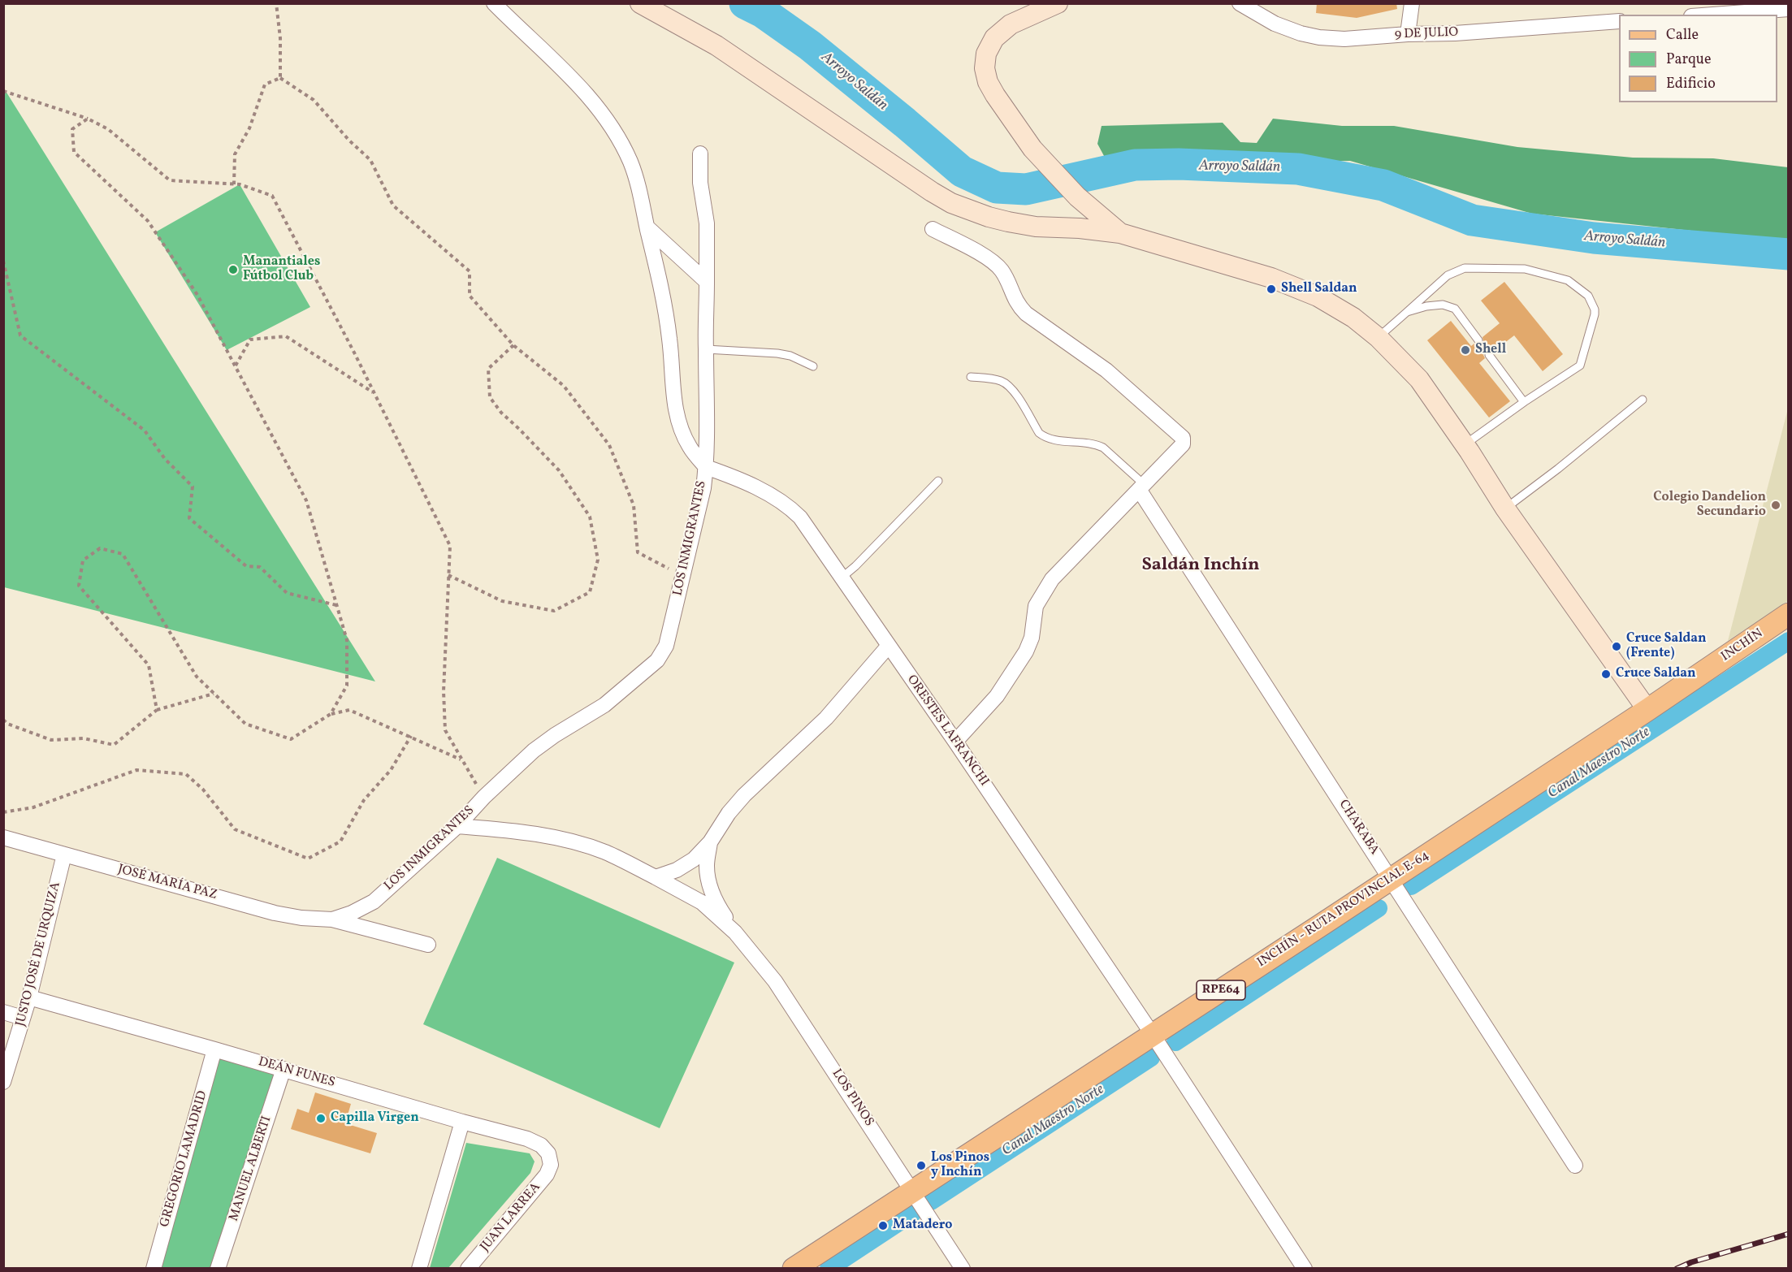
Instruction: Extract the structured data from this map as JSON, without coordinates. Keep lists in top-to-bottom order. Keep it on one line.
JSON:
{"streets":{"main road":["INCHÍN","INCHÍN - RUTA PROVINCIAL E-64","RPE64"],"street":["9 DE JULIO","LOS INMIGRANTES","ORESTES LAFRANCHI","CHARABA","JOSÉ MARÍA PAZ","JUSTO JOSÉ DE URQUIZA","DEÁN FUNES","LOS PINOS","GREGORIO LAMADRID","MANUEL ALBERTI","JUAN LARREA"]},"crossings":[["LOS INMIGRANTES","ORESTES LAFRANCHI"],["LOS INMIGRANTES","JOSÉ MARÍA PAZ"],["LOS INMIGRANTES","LOS PINOS"],["INCHÍN","INCHÍN - RUTA PROVINCIAL E-64"],["ORESTES LAFRANCHI","INCHÍN - RUTA PROVINCIAL E-64"],["CHARABA","INCHÍN - RUTA PROVINCIAL E-64"],["JOSÉ MARÍA PAZ","JUSTO JOSÉ DE URQUIZA"],["INCHÍN - RUTA PROVINCIAL E-64","LOS PINOS"],["JUSTO JOSÉ DE URQUIZA","DEÁN FUNES"],["DEÁN FUNES","GREGORIO LAMADRID"],["DEÁN FUNES","MANUEL ALBERTI"],["DEÁN FUNES","JUAN LARREA"]],"districts":["Saldán Inchín"],"water":["Arroyo Saldán","Canal Maestro Norte"],"places":["Manantiales Fútbol Club","Shell Saldan","Shell","Colegio Dandelion Secundario","Cruce Saldan (Frente)","Cruce Saldan","Capilla Virgen","Los Pinos y Inchín","Matadero"],"legend":["Calle","Parque","Edificio"]}
